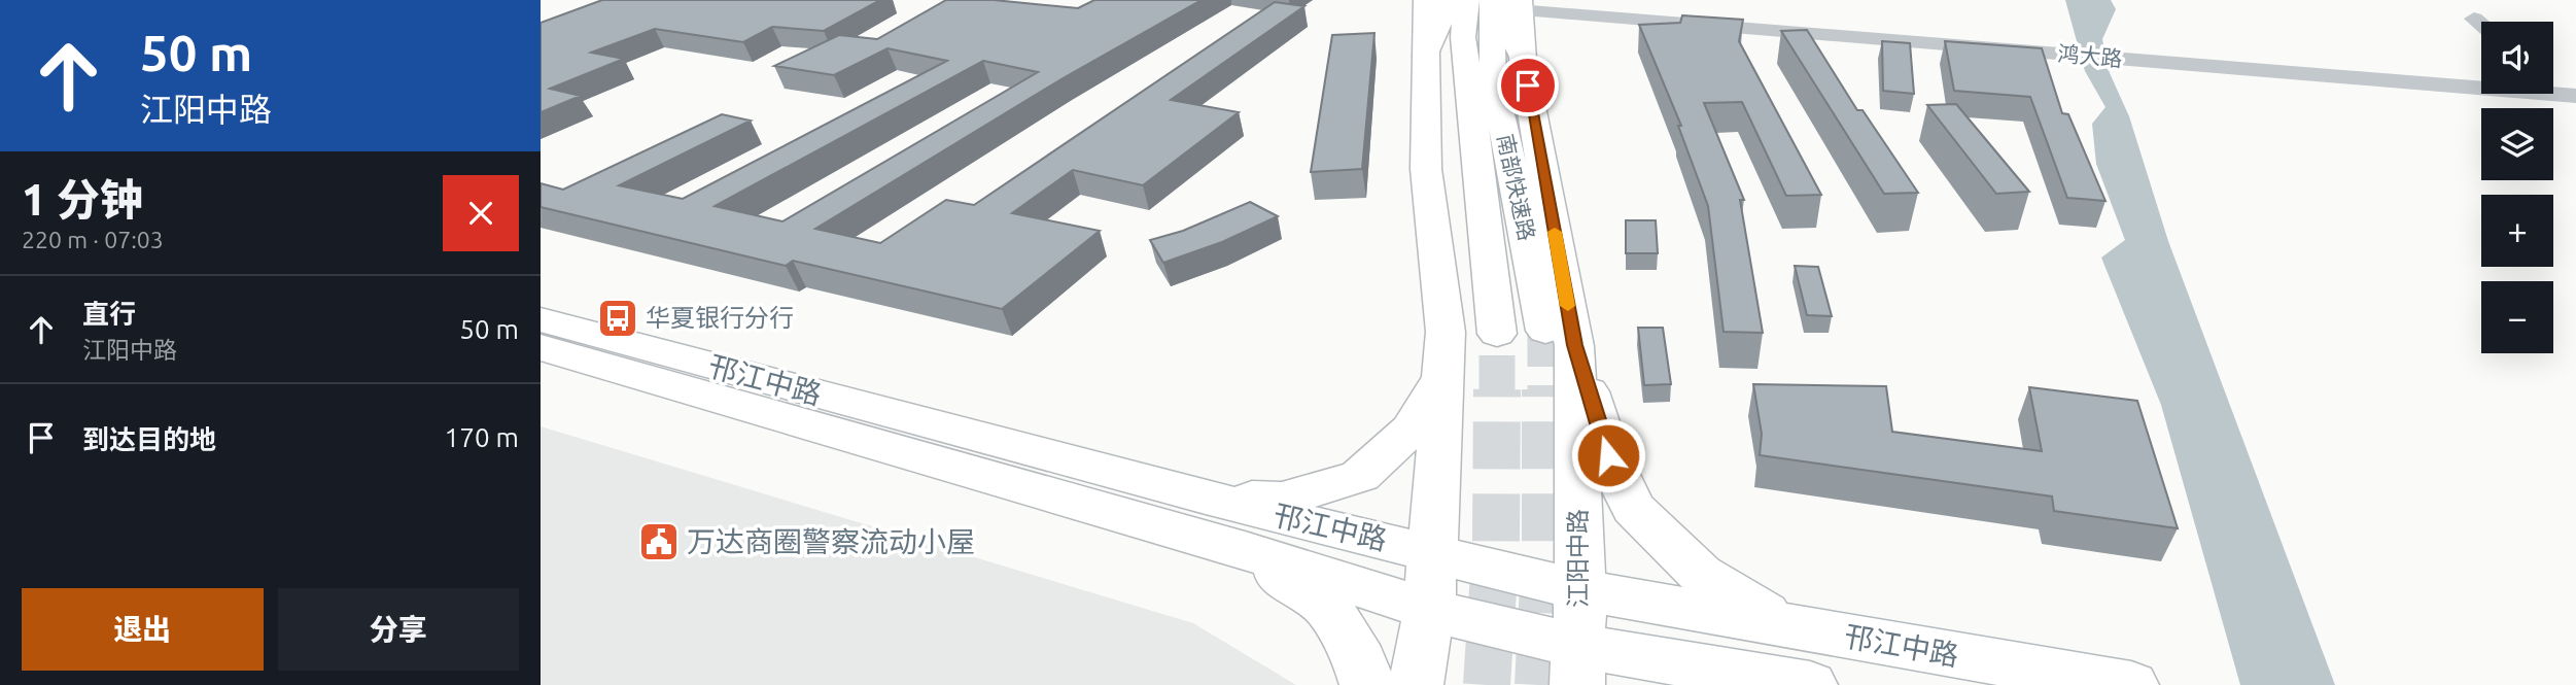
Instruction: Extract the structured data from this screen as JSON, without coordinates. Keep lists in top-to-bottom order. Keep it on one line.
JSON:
{"streets":{"main road":["南部快速路","邗江中路","江阳中路"],"street":["鸿大路"]},"crossings":[["鸿大路","南部快速路"],["鸿大路","江阳中路"],["南部快速路","江阳中路"],["邗江中路","江阳中路"]],"places":{"bus stop":["华夏银行分行"],"public building":["万达商圈警察流动小屋"]},"page":{"turn":["50 m","江阳中路"],"map_buttons":["+","−"],"heading":["1 分钟","220 m · 07:03"],"list":[{"name":"直行","note":"江阳中路","value":"50 m"},{"name":"到达目的地","value":"170 m"}],"buttons":["退出","分享"]}}
